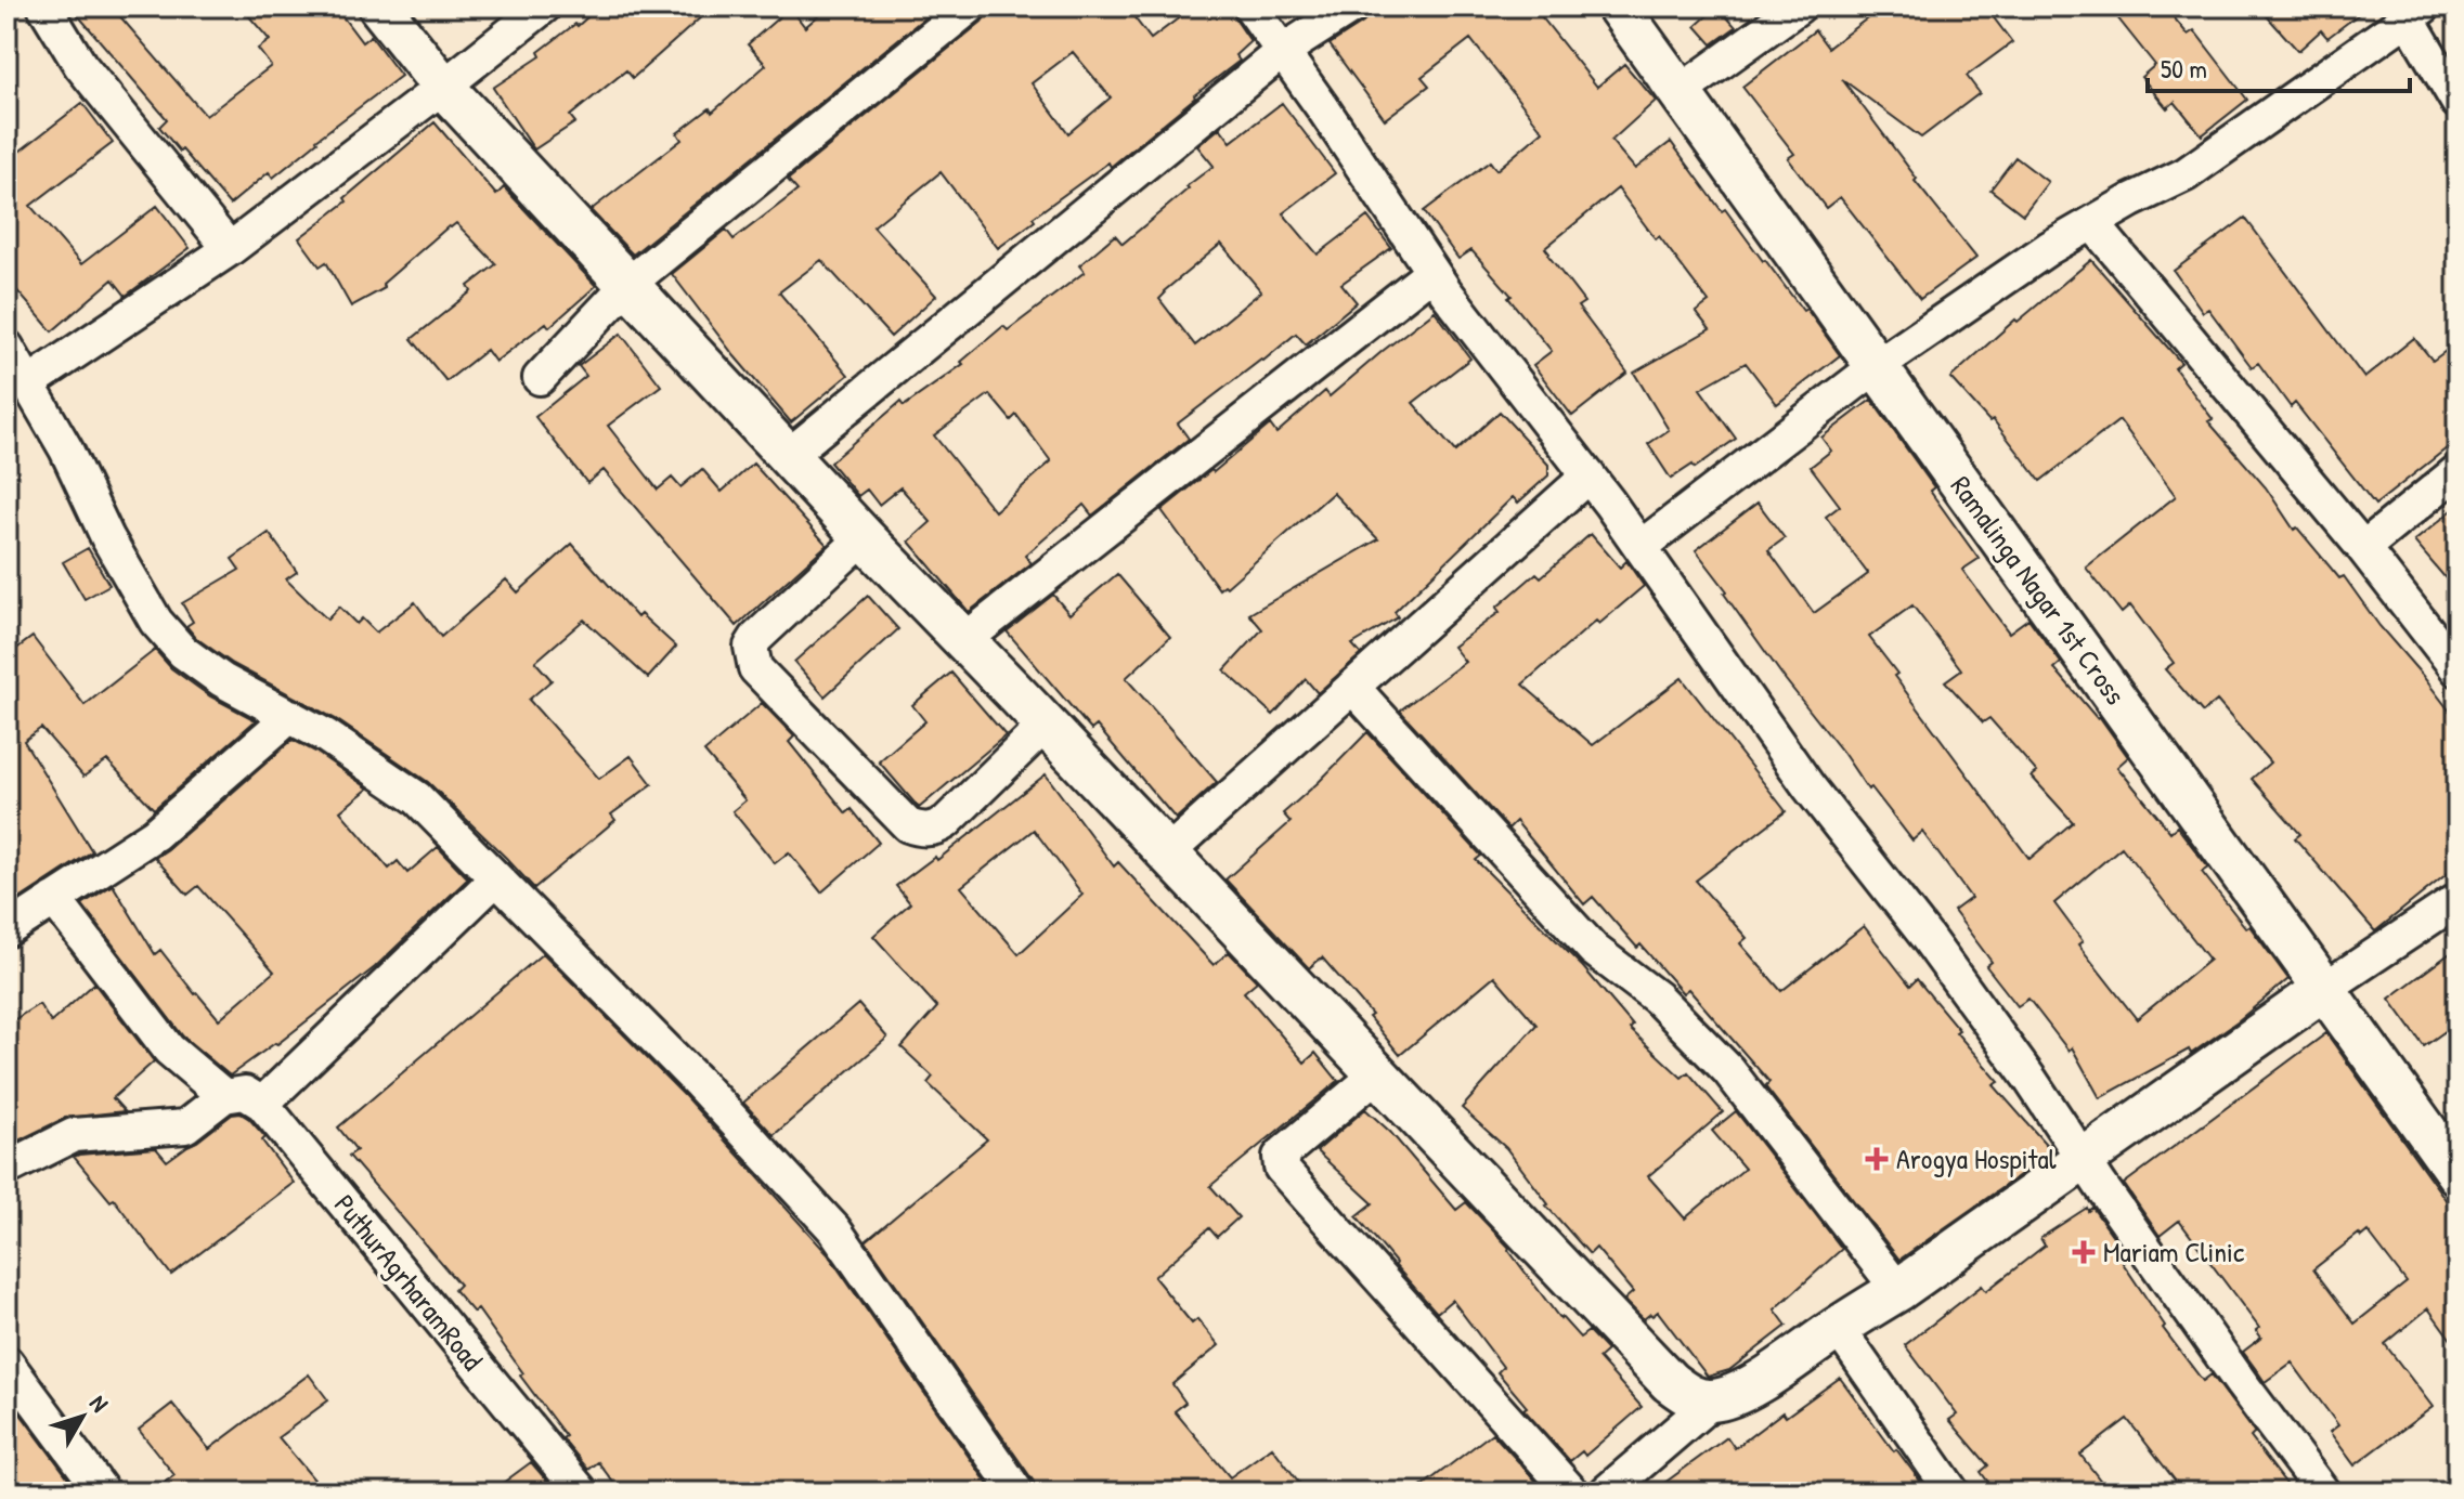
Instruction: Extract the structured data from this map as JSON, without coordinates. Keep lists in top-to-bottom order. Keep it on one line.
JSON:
{"streets":{"street":["Ramalinga Nagar 1st Cross","PuthurAgrharamRoad"]},"places":{"health":["Arogya Hospital","Mariam Clinic"]},"scale_bar":"50 m","north":"top right"}
